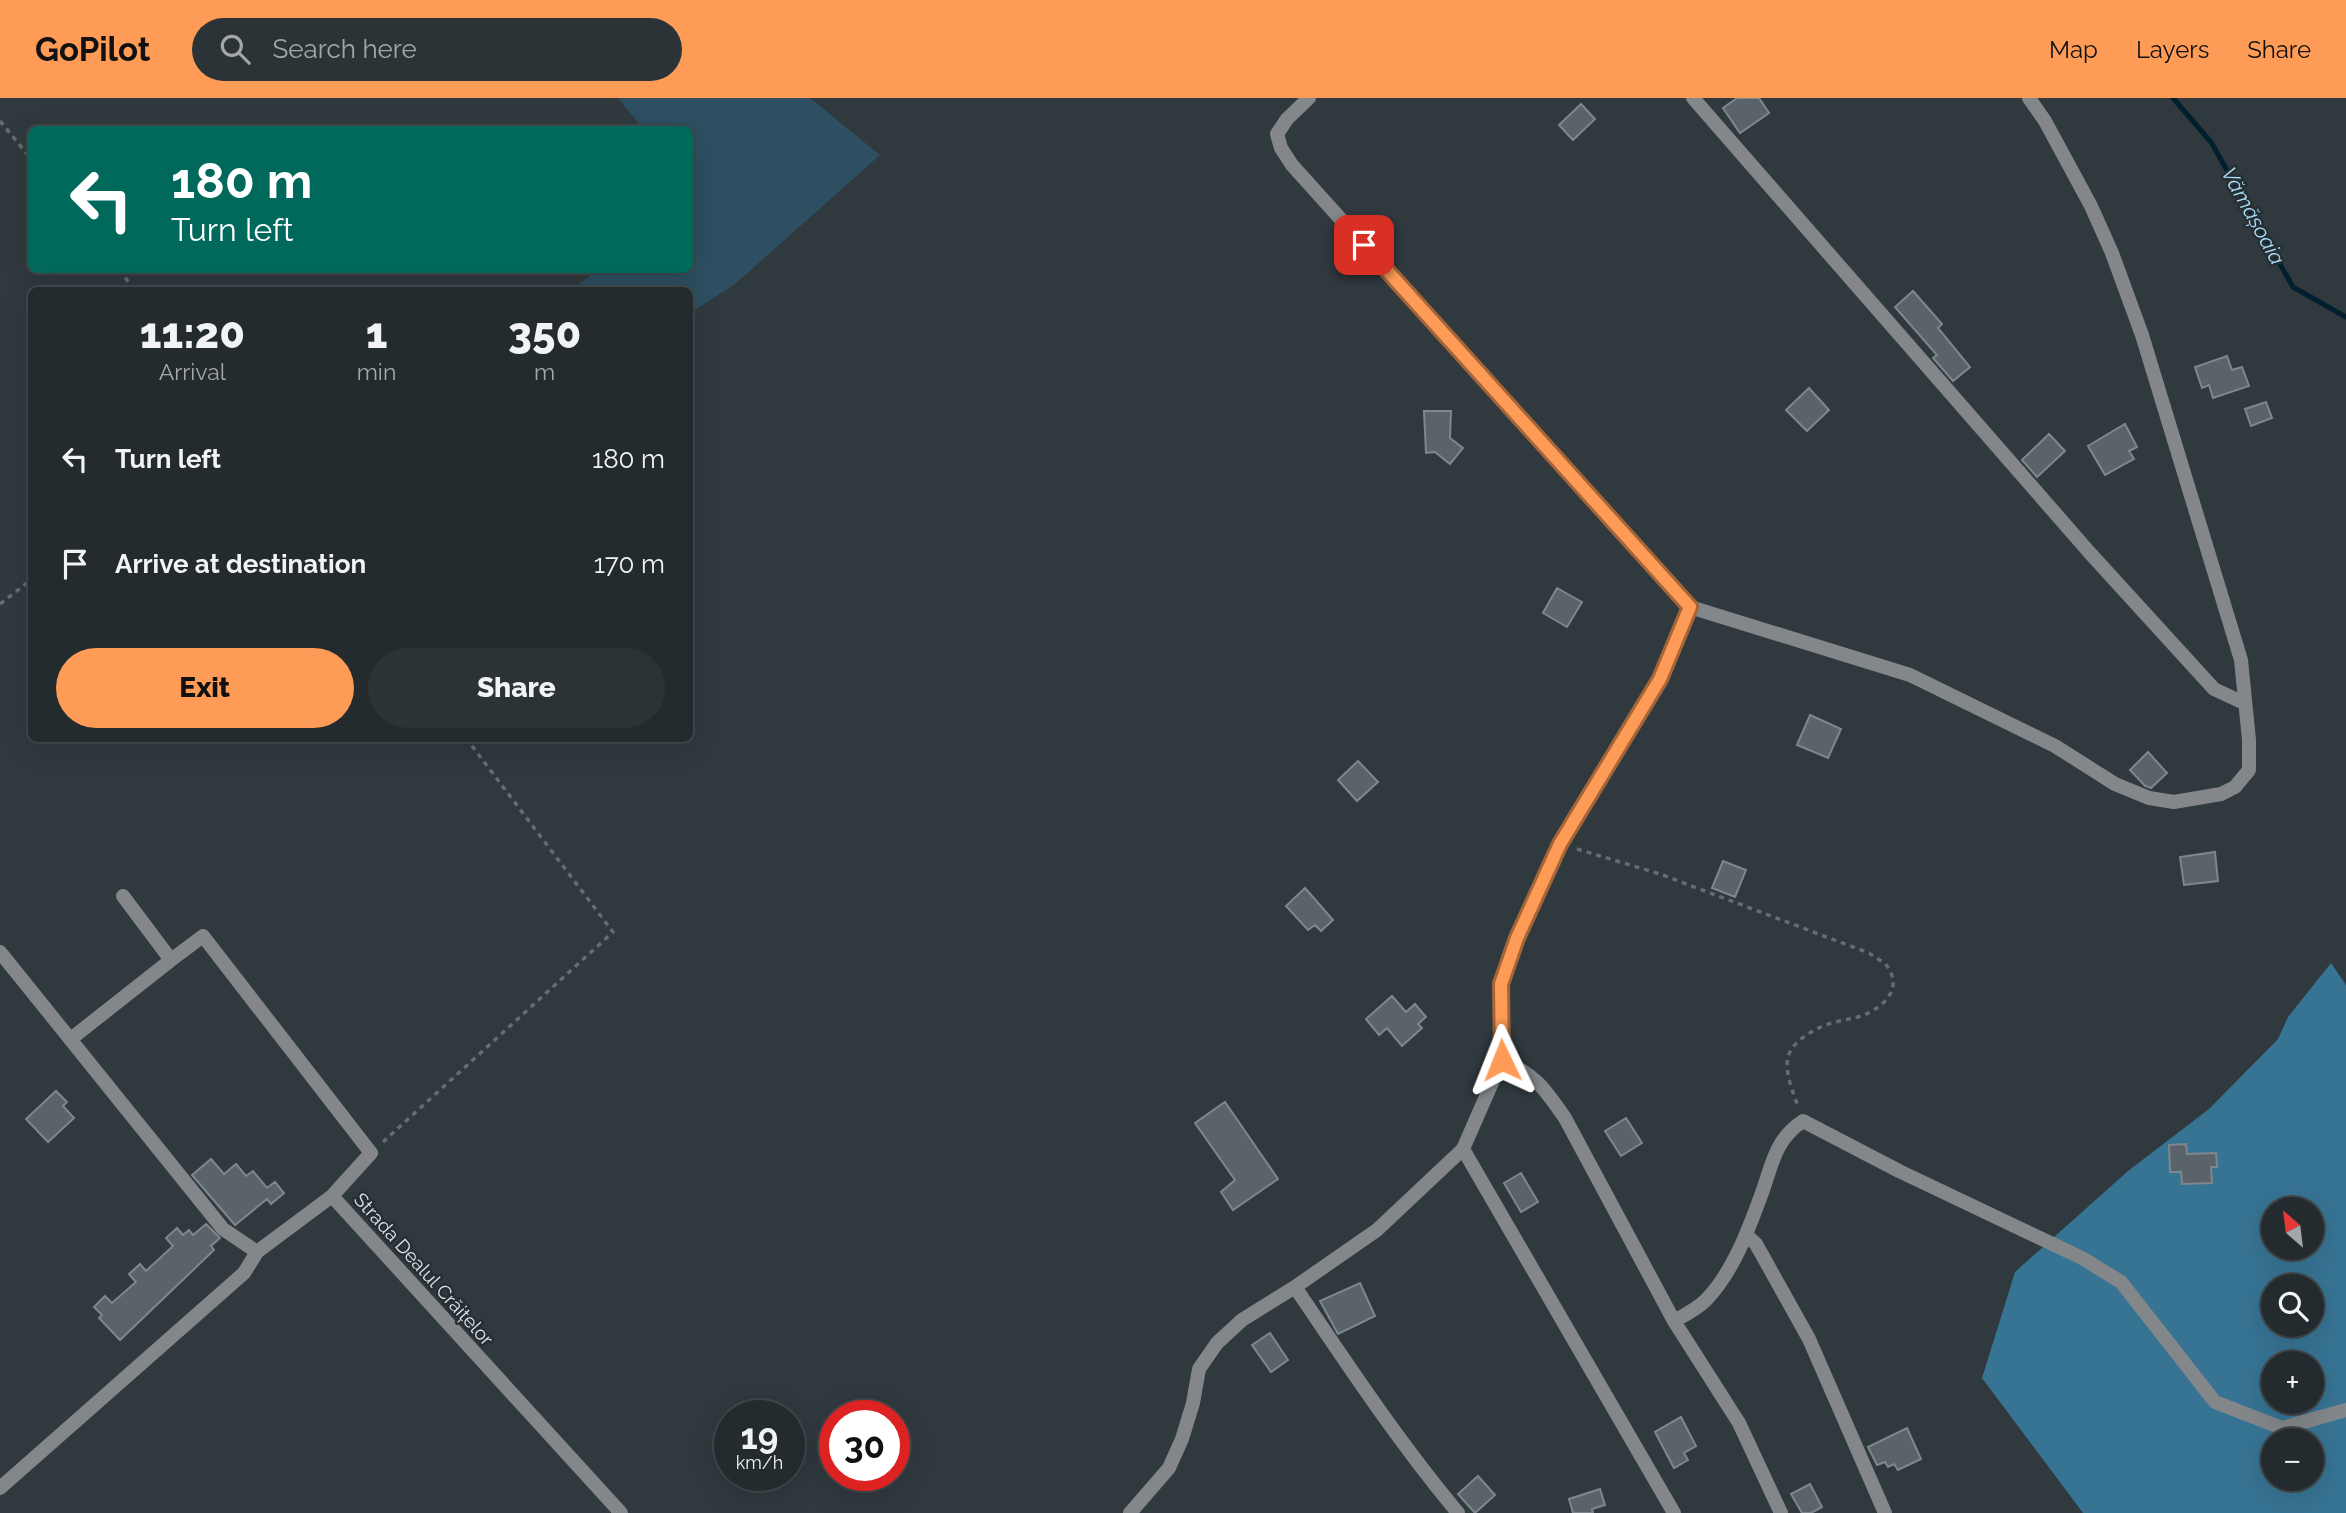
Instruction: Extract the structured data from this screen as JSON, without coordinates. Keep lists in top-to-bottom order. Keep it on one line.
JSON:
{"streets":{"street":["Strada Dealul Crăițelor"]},"water":["Vămășoaia"],"north":"top left","page":{"header":"GoPilot","search":"Search here","nav":["Map","Layers","Share"],"turn":["180 m","Turn left"],"eta":["11:20","Arrival","1","min","350","m"],"list":[{"name":"Turn left","value":"180 m"},{"name":"Arrive at destination","value":"170 m"}],"buttons":["Exit","Share"],"map_buttons":["+","−"],"speed":"19 km/h","limit":"30"}}
